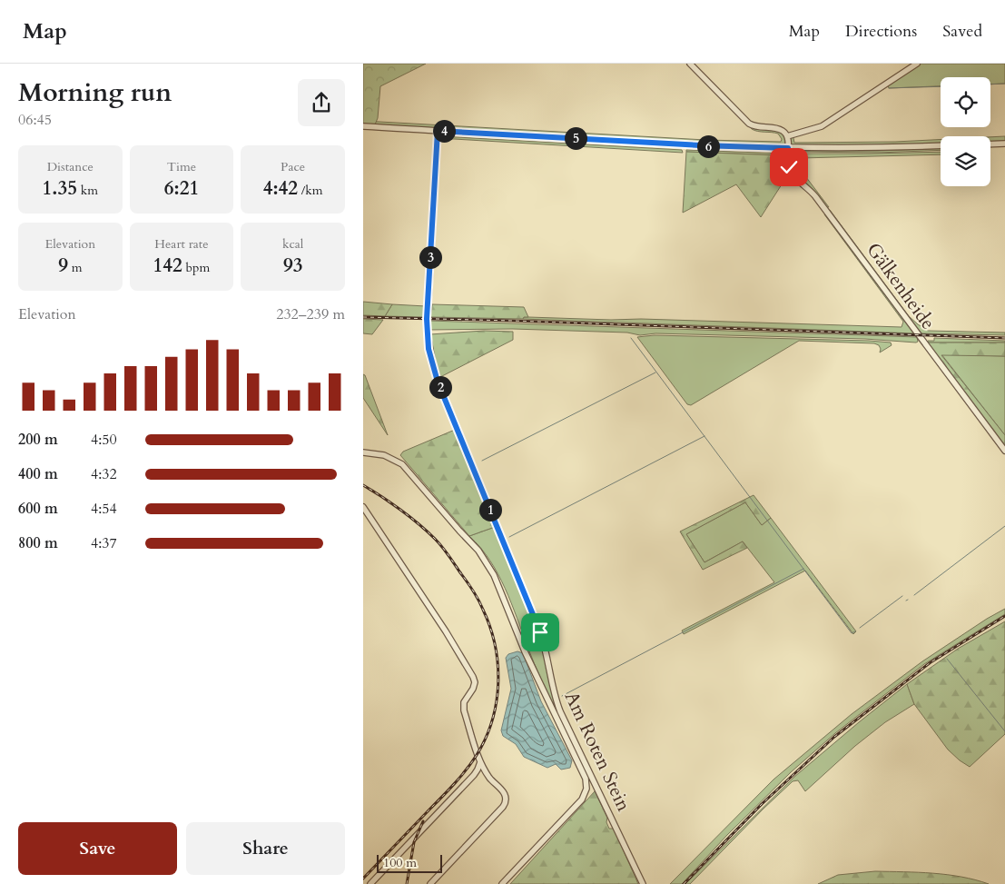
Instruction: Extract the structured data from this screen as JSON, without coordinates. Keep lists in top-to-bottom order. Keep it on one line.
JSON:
{"streets":{"street":["Gälkenheide","Am Roten Stein"]},"scale_bar":"100 m","page":{"header":"Map","nav":["Map","Directions","Saved"],"heading":["Morning run","06:45"],"pins":["4","5","6","3","2","1"],"stats":[["Distance","1.35 km"],["Time","6:21"],["Pace","4:42 /km"],["Elevation","9 m"],["Heart rate","142 bpm"],["kcal","93"]],"chart":["Elevation","232–239 m"],"list":[{"name":"200 m","note":"4:50"},{"name":"400 m","note":"4:32"},{"name":"600 m","note":"4:54"},{"name":"800 m","note":"4:37"}],"buttons":["Save","Share"],"scale":"100 m"}}
